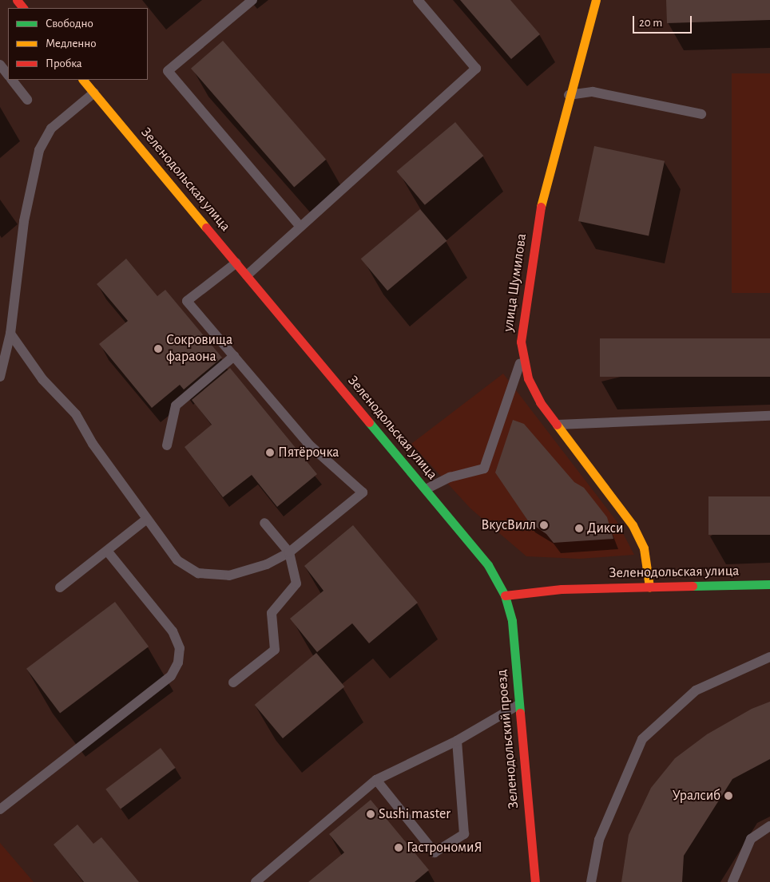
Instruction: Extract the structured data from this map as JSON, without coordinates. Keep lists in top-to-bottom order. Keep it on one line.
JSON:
{"streets":{"street":["Зеленодольская улица","улица Шумилова","Зеленодольский проезд"]},"crossings":[["Зеленодольская улица","улица Шумилова"],["Зеленодольская улица","Зеленодольский проезд"]],"places":["Сокровища фараона","Пятёрочка","ВкусВилл","Дикси","Уралсиб","Sushi master","ГастрономиЯ"],"legend":["Свободно","Медленно","Пробка"],"scale_bar":"20 m"}
